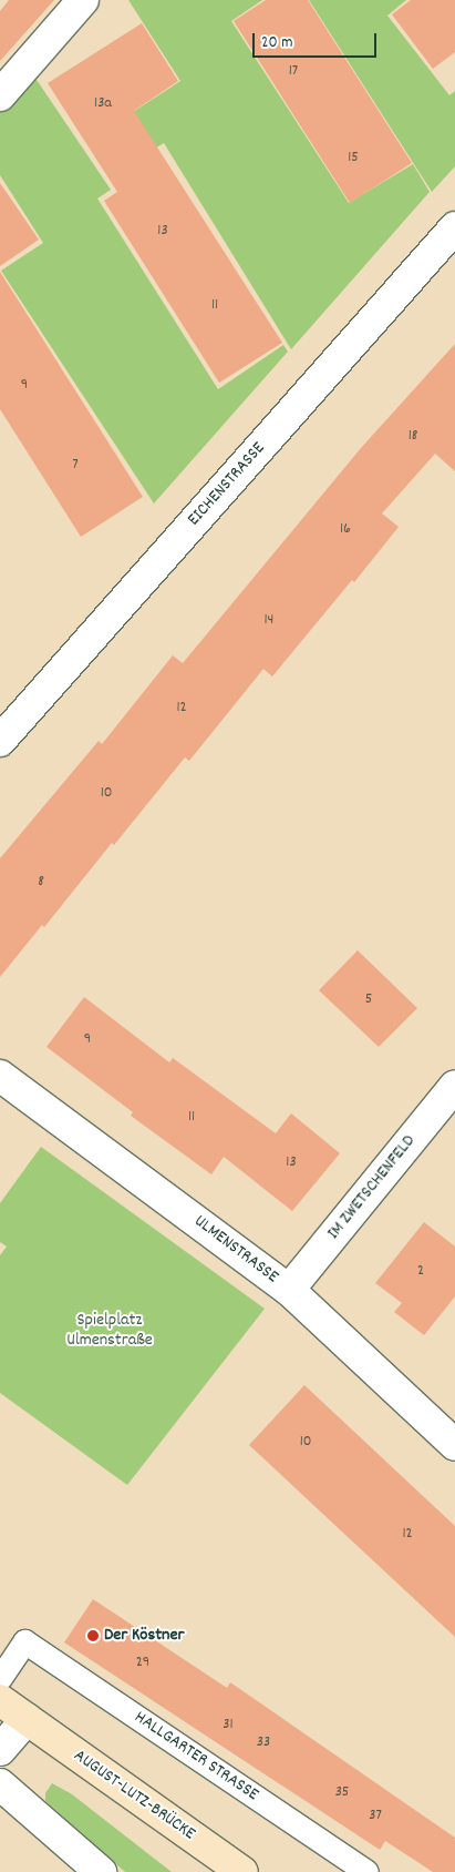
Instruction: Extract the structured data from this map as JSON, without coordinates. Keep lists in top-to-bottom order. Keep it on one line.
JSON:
{"streets":{"street":["EICHENSTRASSE","IM ZWETSCHENFELD","ULMENSTRASSE","AUGUST-LUTZ-BRÜCKE"],"lane":["HALLGARTER STRASSE"]},"crossings":[["IM ZWETSCHENFELD","ULMENSTRASSE"]],"parks":["Spielplatz Ulmenstraße"],"places":["Der Köstner"],"house_numbers":["17","13a","15","13","11","9","18","7","16","14","12","10","8","5","9","11","13","2","10","12","29","31","33","35","37"],"scale_bar":"20 m"}
